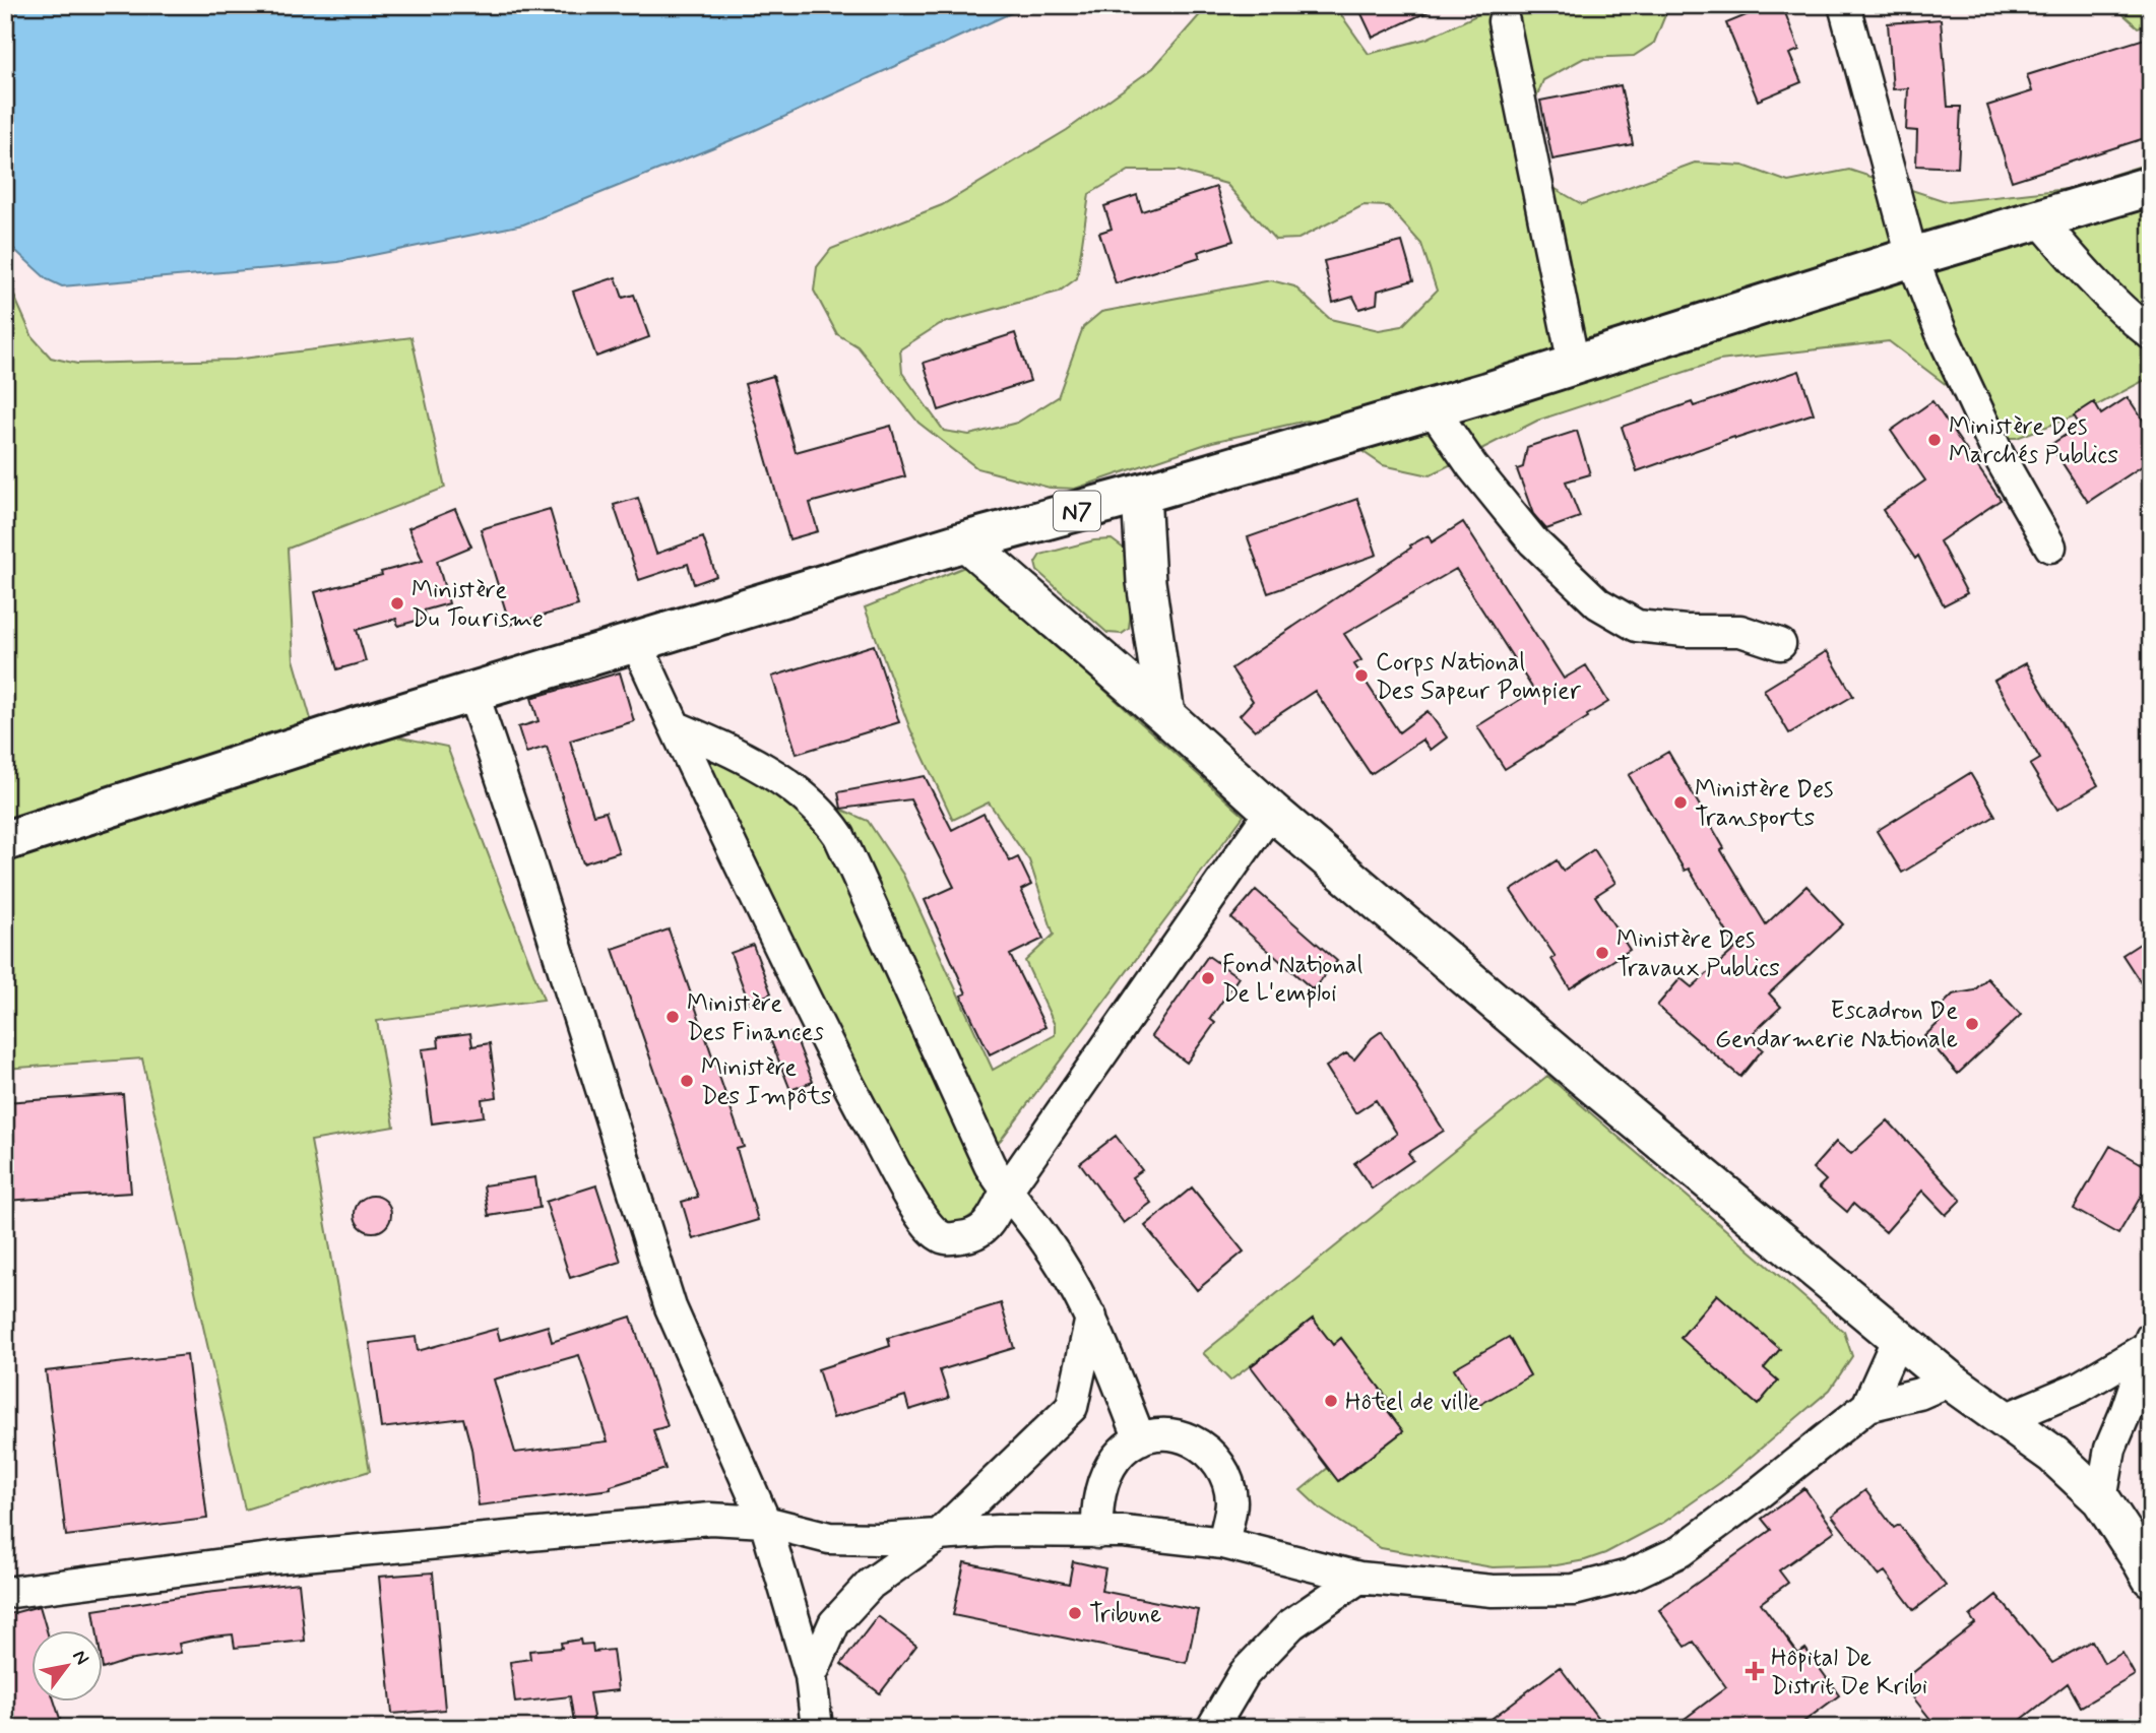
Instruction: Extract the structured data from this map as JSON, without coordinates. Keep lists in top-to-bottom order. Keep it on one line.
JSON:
{"streets":{"highway":["N7"]},"places":{"other":["Ministère Des Marchés Publics","Ministère Du Tourisme","Corps National Des Sapeur Pompier","Ministère Des Transports","Ministère Des Travaux Publics","Fond National De L'emploi","Ministère Des Finances","Escadron De Gendarmerie Nationale","Ministère Des Impôts","Hôtel de ville","Tribune"],"health":["Hôpital De Distrit De Kribi"]},"north":"top right"}
